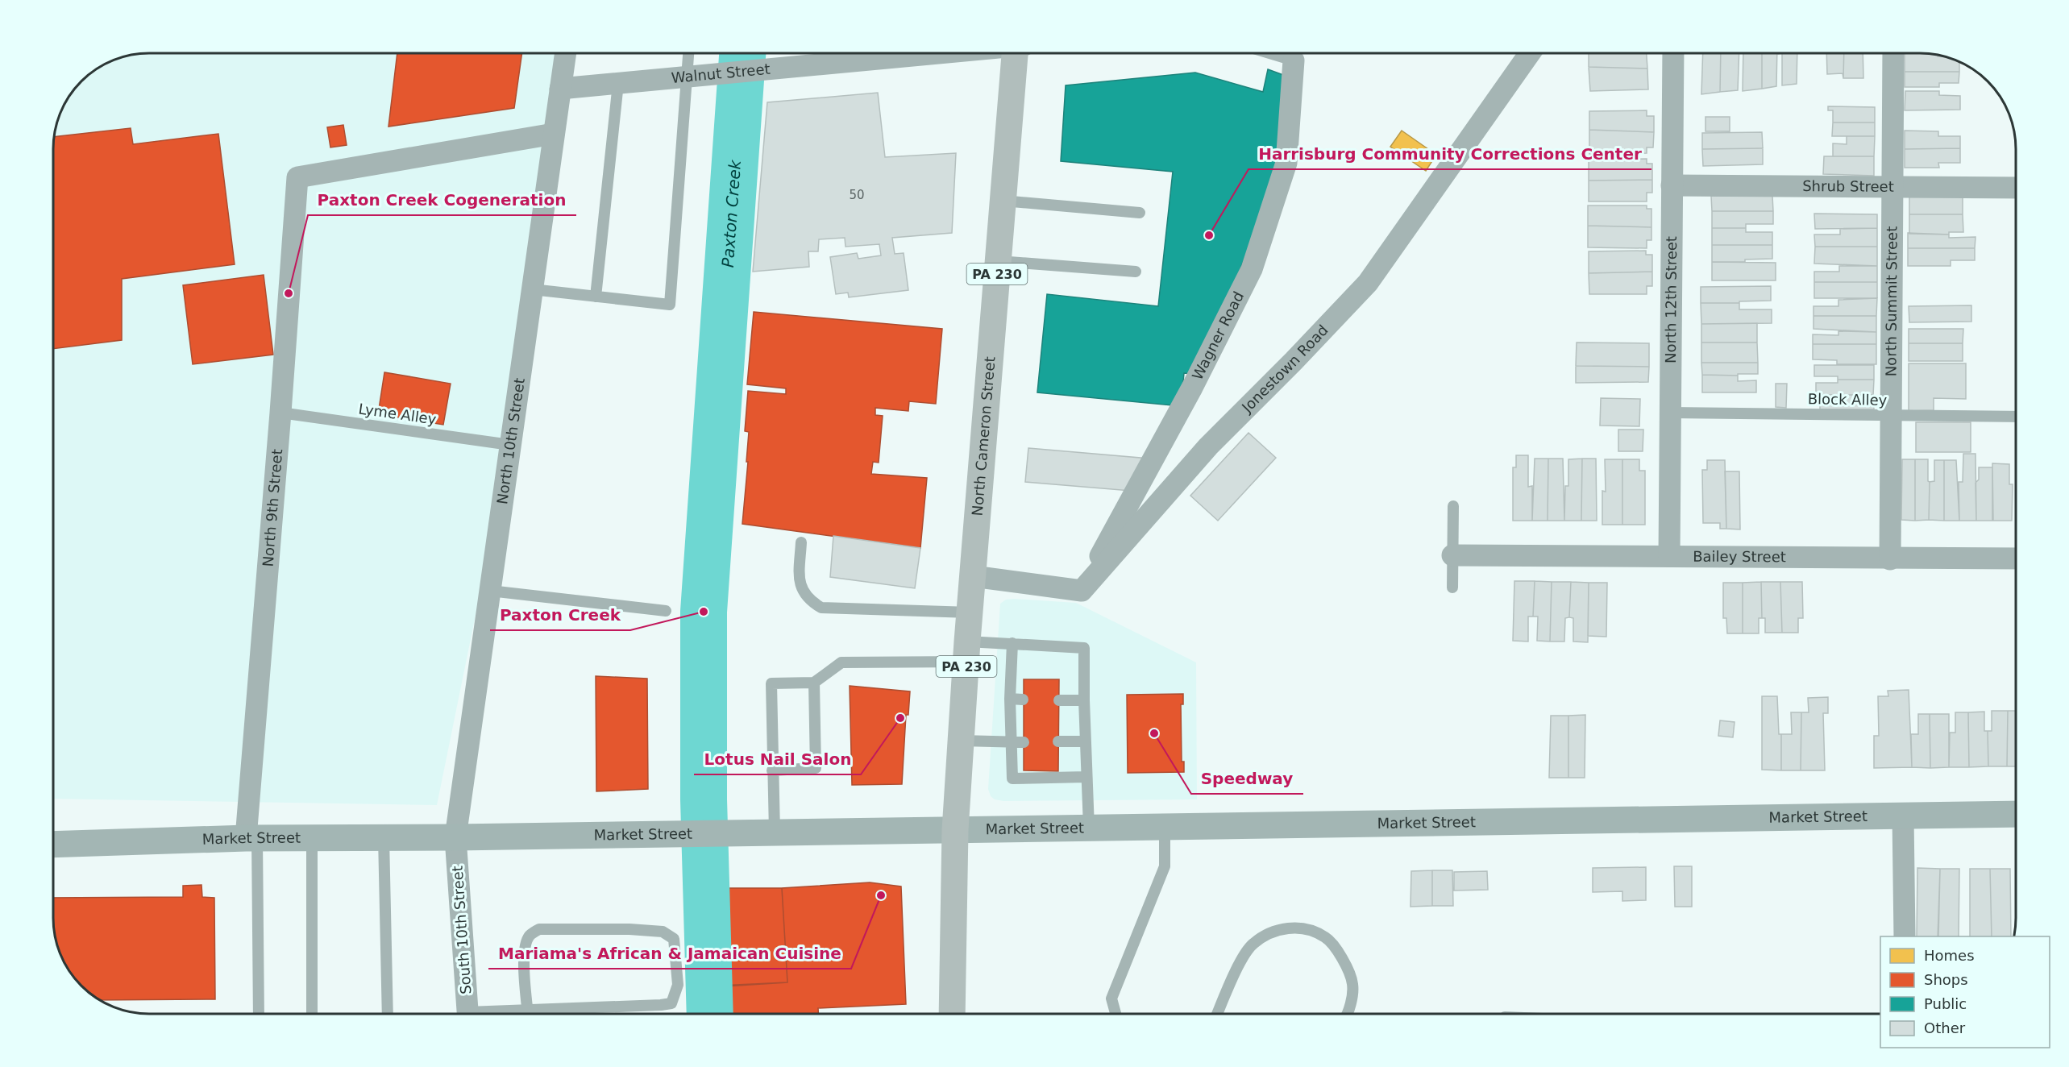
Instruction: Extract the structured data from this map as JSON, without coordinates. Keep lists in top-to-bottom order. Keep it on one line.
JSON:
{"streets":{"highway":["PA 230","North Cameron Street"],"main road":["Market Street"],"street":["Walnut Street","Shrub Street","North 12th Street","North Summit Street","Wagner Road","Jonestown Road","North 10th Street","North 9th Street","Bailey Street","South 10th Street"],"lane":["Block Alley","Lyme Alley"]},"crossings":[["Walnut Street","North 10th Street"],["Shrub Street","North 12th Street"],["Shrub Street","North Summit Street"],["PA 230","North Cameron Street"],["PA 230","Market Street"],["North 12th Street","Block Alley"],["North 12th Street","Bailey Street"],["North Summit Street","Block Alley"],["North Summit Street","Bailey Street"],["Wagner Road","Jonestown Road"],["Lyme Alley","North 10th Street"],["Lyme Alley","North 9th Street"],["North Cameron Street","Market Street"],["North 10th Street","North 9th Street"],["North 10th Street","Market Street"],["North 10th Street","South 10th Street"],["North 9th Street","Market Street"],["Market Street","South 10th Street"]],"water":["Paxton Creek"],"places":["Harrisburg Community Corrections Center","Paxton Creek Cogeneration","Paxton Creek","Lotus Nail Salon","Speedway","Mariama's African & Jamaican Cuisine"],"house_numbers":["50"],"legend":["Homes","Shops","Public","Other"]}
